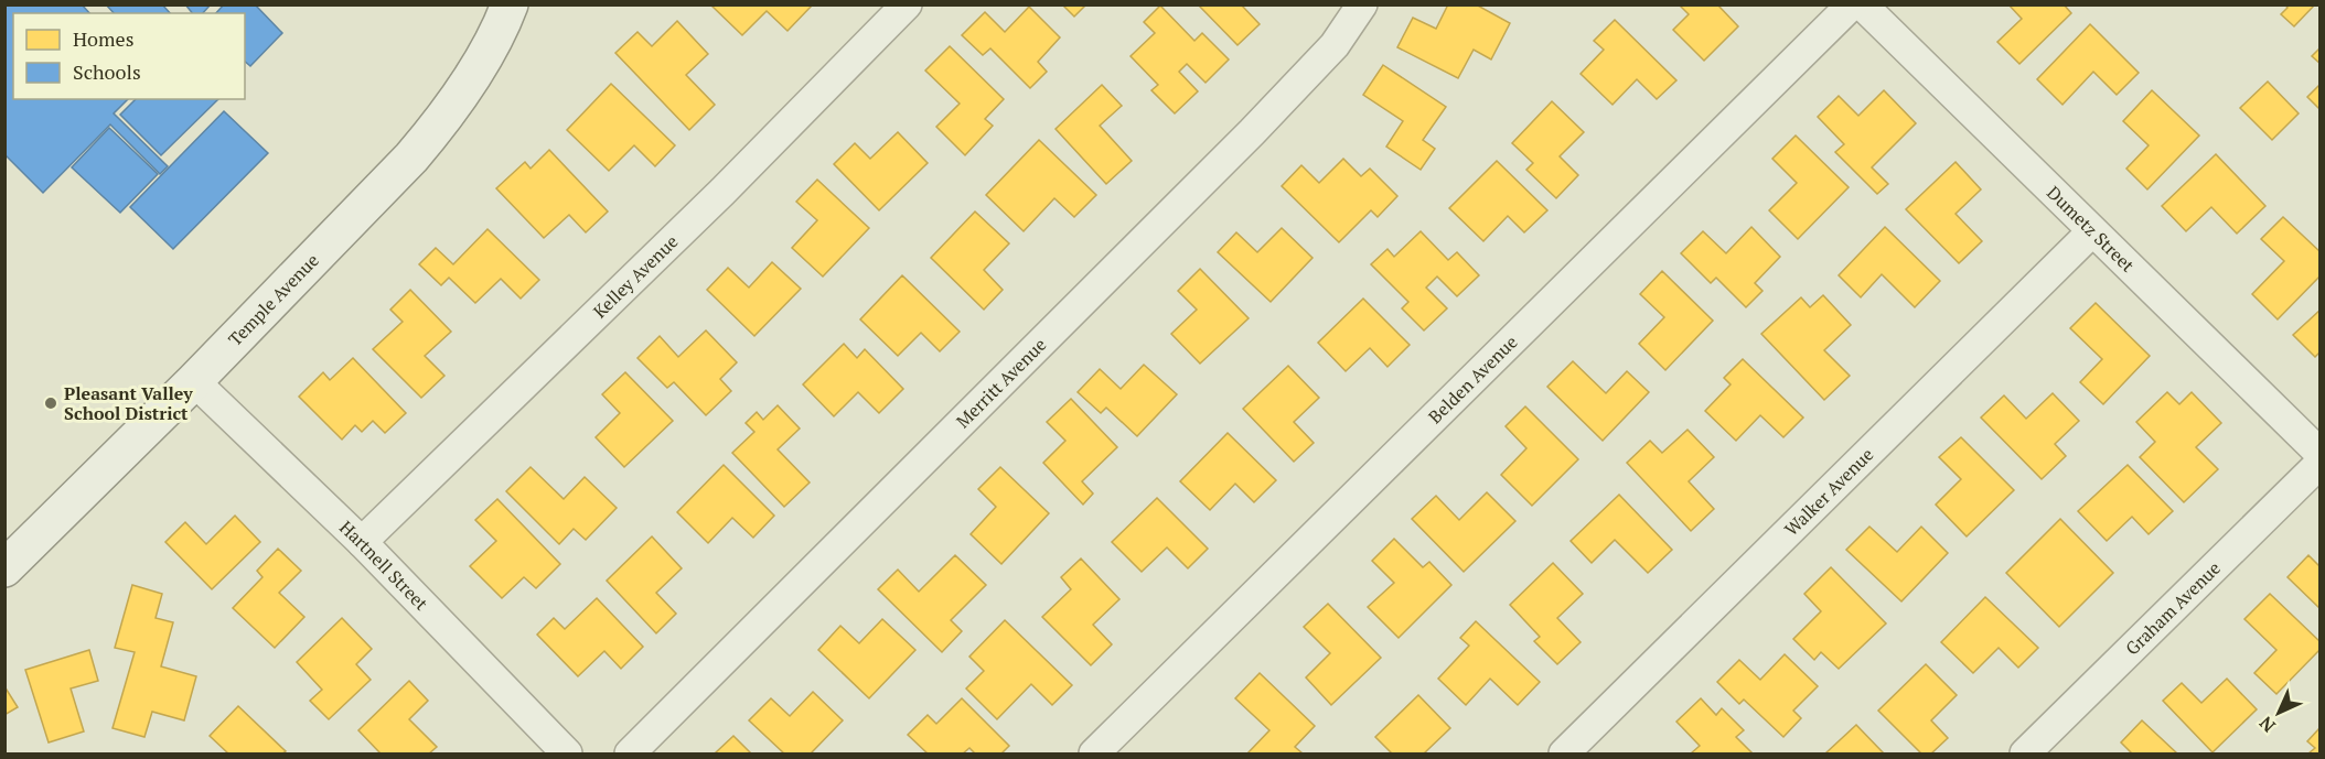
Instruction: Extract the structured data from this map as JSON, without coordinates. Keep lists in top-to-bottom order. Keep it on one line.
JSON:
{"streets":{"main road":["Temple Avenue"],"street":["Dumetz Street","Kelley Avenue","Belden Avenue","Merritt Avenue","Walker Avenue","Hartnell Street","Graham Avenue"]},"crossings":[["Dumetz Street","Walker Avenue"],["Kelley Avenue","Hartnell Street"],["Temple Avenue","Hartnell Street"]],"places":["Pleasant Valley School District"],"legend":["Homes","Schools"],"north":"bottom left"}
